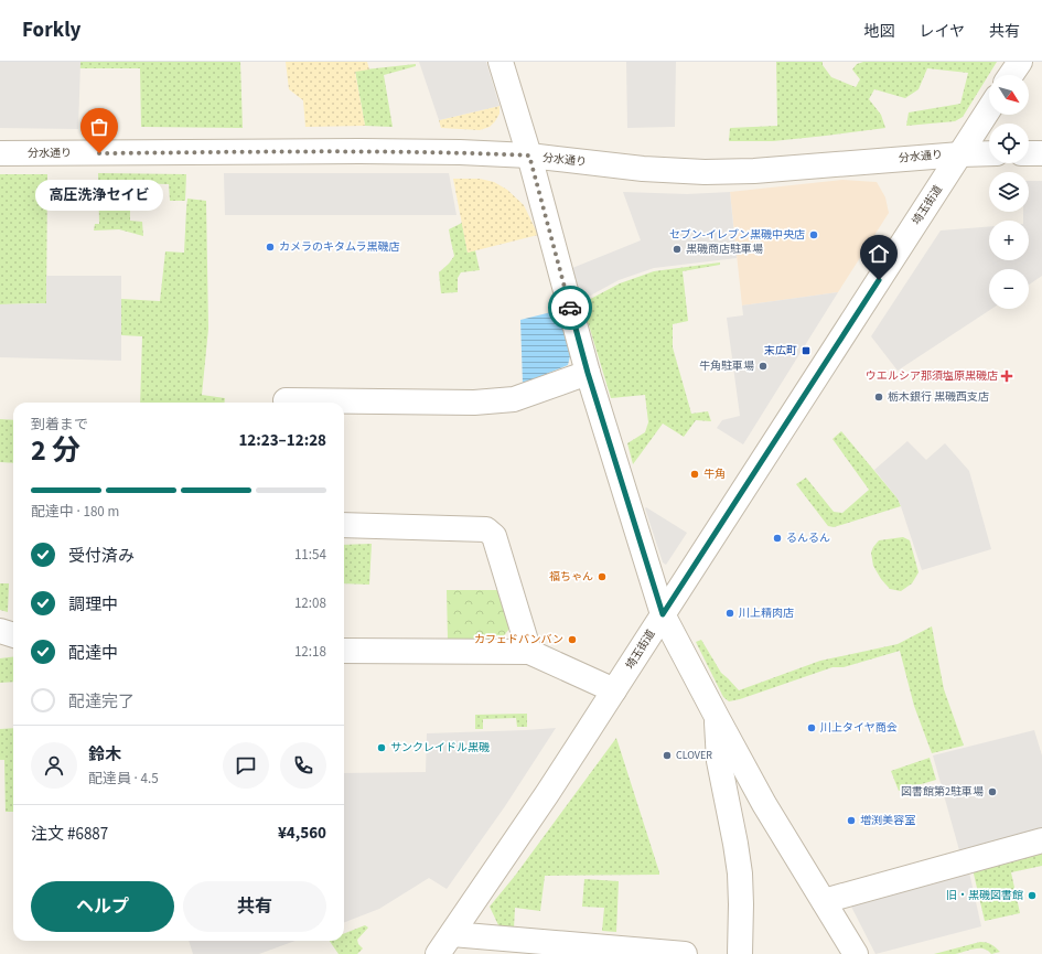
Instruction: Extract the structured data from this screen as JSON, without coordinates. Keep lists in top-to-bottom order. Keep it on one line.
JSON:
{"streets":{"street":["分水通り","埼玉街道"]},"crossings":[["分水通り","埼玉街道"]],"places":{"other":["高圧洗浄セイビ","セブン-イレブン黒磯中央店","カメラのキタムラ黒磯店","黒磯商店駐車場","牛角駐車場","栃木銀行 黒磯西支店","牛角","るんるん","福ちゃん","川上精肉店","カフェドバンバン","川上タイヤ商会","サンクレイドル黒磯","CLOVER","図書館第2駐車場","増渕美容室","旧・黒磯図書館"],"transit":["末広町"],"health":["ウエルシア那須塩原黒磯店"]},"north":"bottom right","page":{"header":"Forkly","nav":["地図","レイヤ","共有"],"map_buttons":["+","−"],"bubble":"高圧洗浄セイビ","heading":["2 分","到着まで","12:23–12:28"],"panel":["鈴木","配達員 · 4.5","注文 #6887","¥4,560"],"bar":"配達中 · 180 m","list":[["受付済み","11:54"],["調理中","12:08"],["配達中","12:18"],"配達完了"],"buttons":["ヘルプ","共有"]}}
